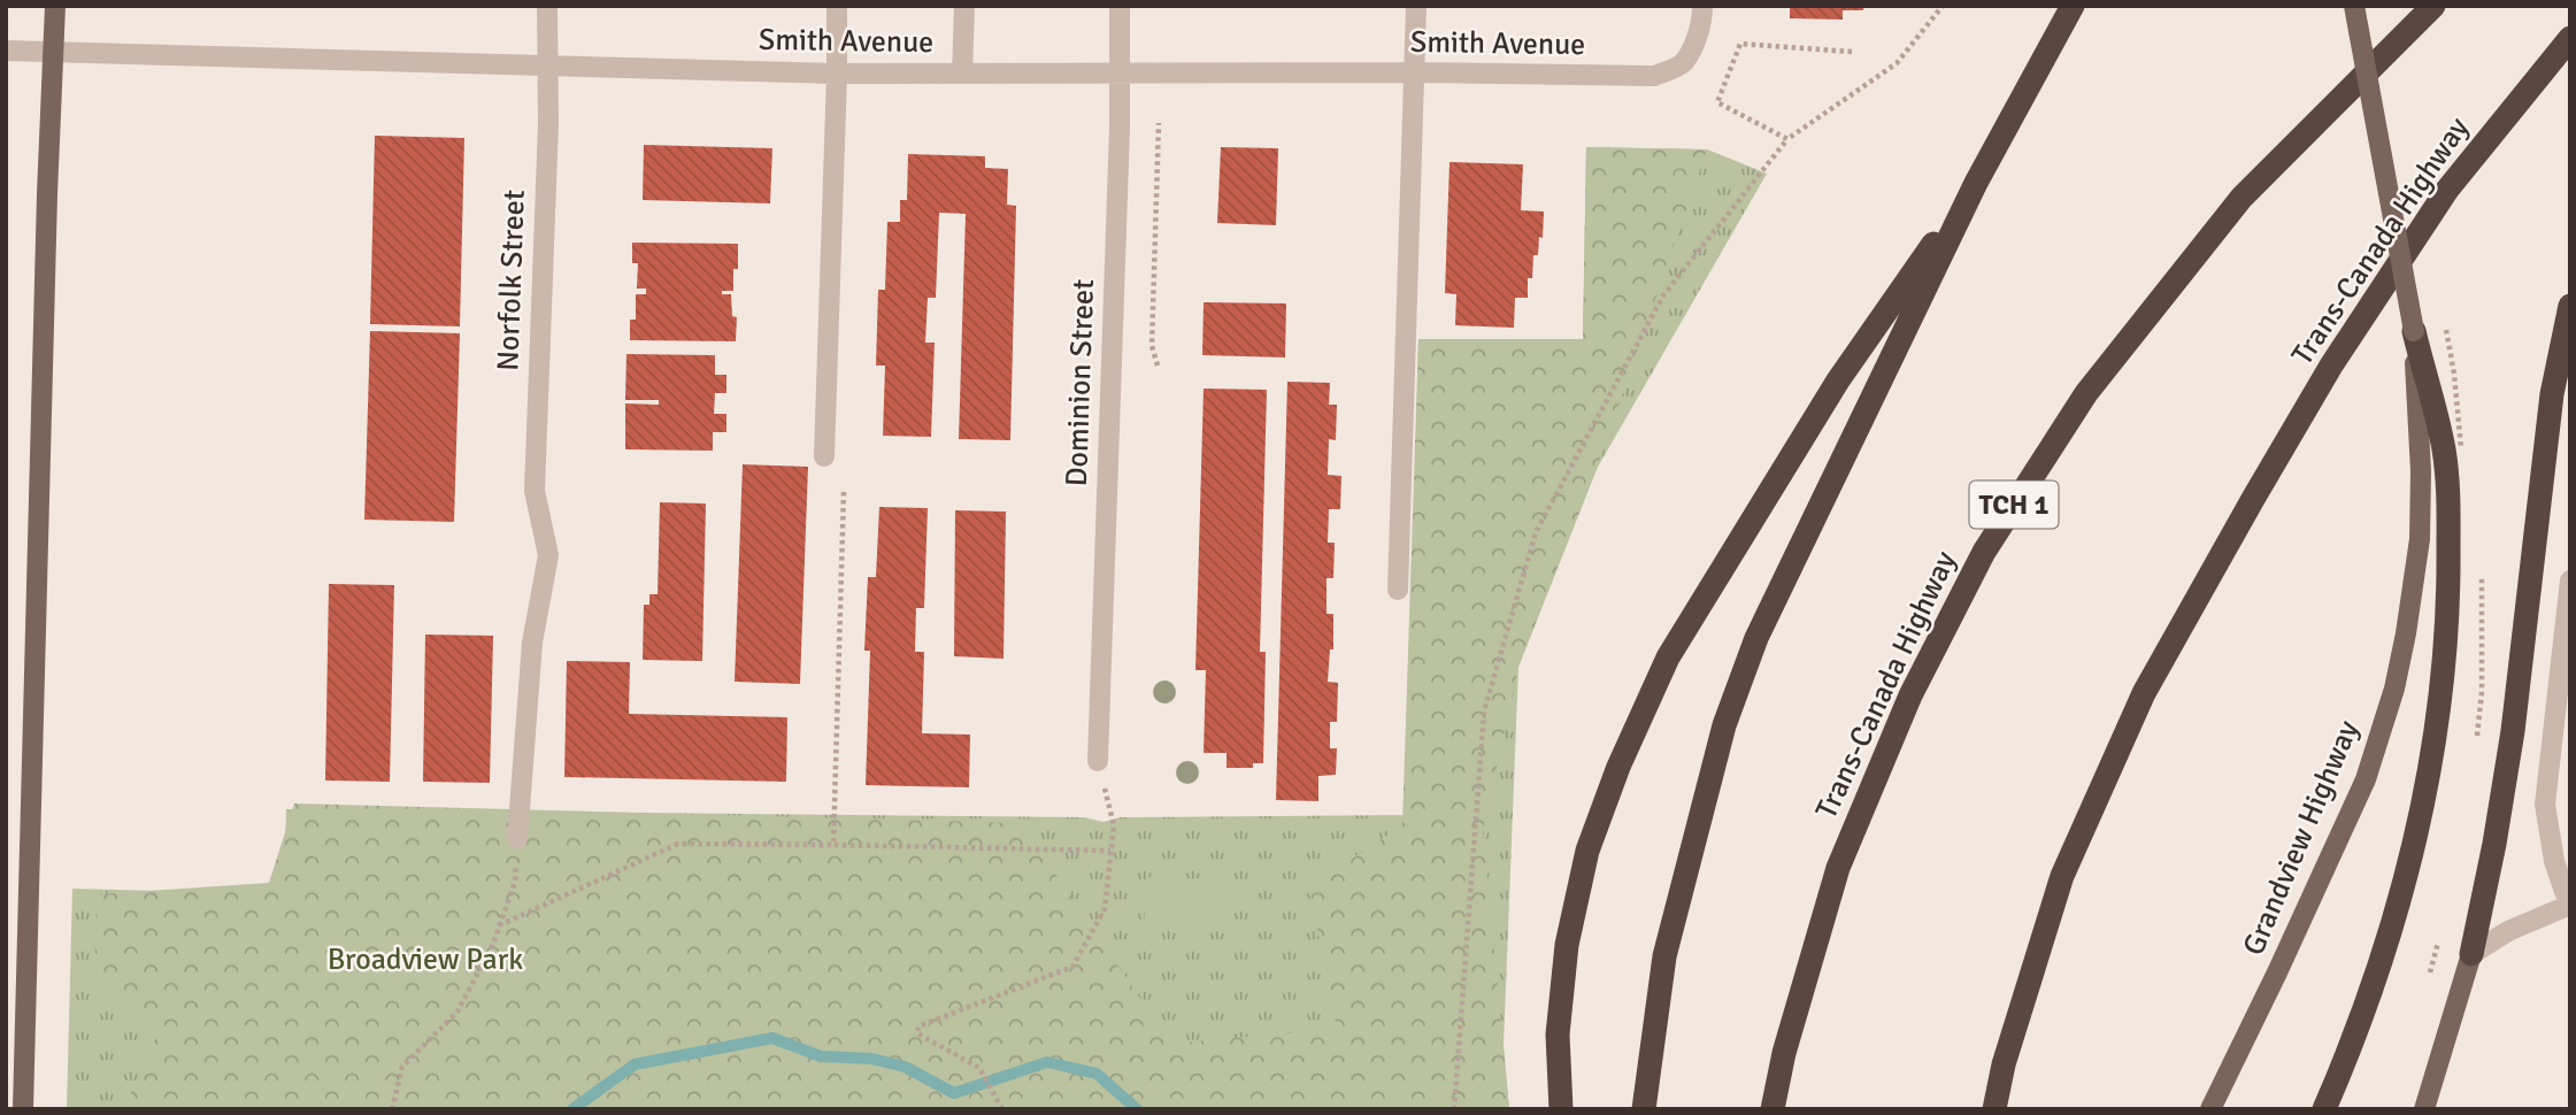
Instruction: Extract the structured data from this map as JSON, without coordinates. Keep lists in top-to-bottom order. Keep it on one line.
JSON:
{"streets":{"highway":["Trans-Canada Highway","TCH 1"],"main road":["Grandview Highway"],"street":["Smith Avenue","Norfolk Street","Dominion Street"]},"crossings":[["Smith Avenue","Norfolk Street"],["Smith Avenue","Dominion Street"]],"parks":["Broadview Park"]}
